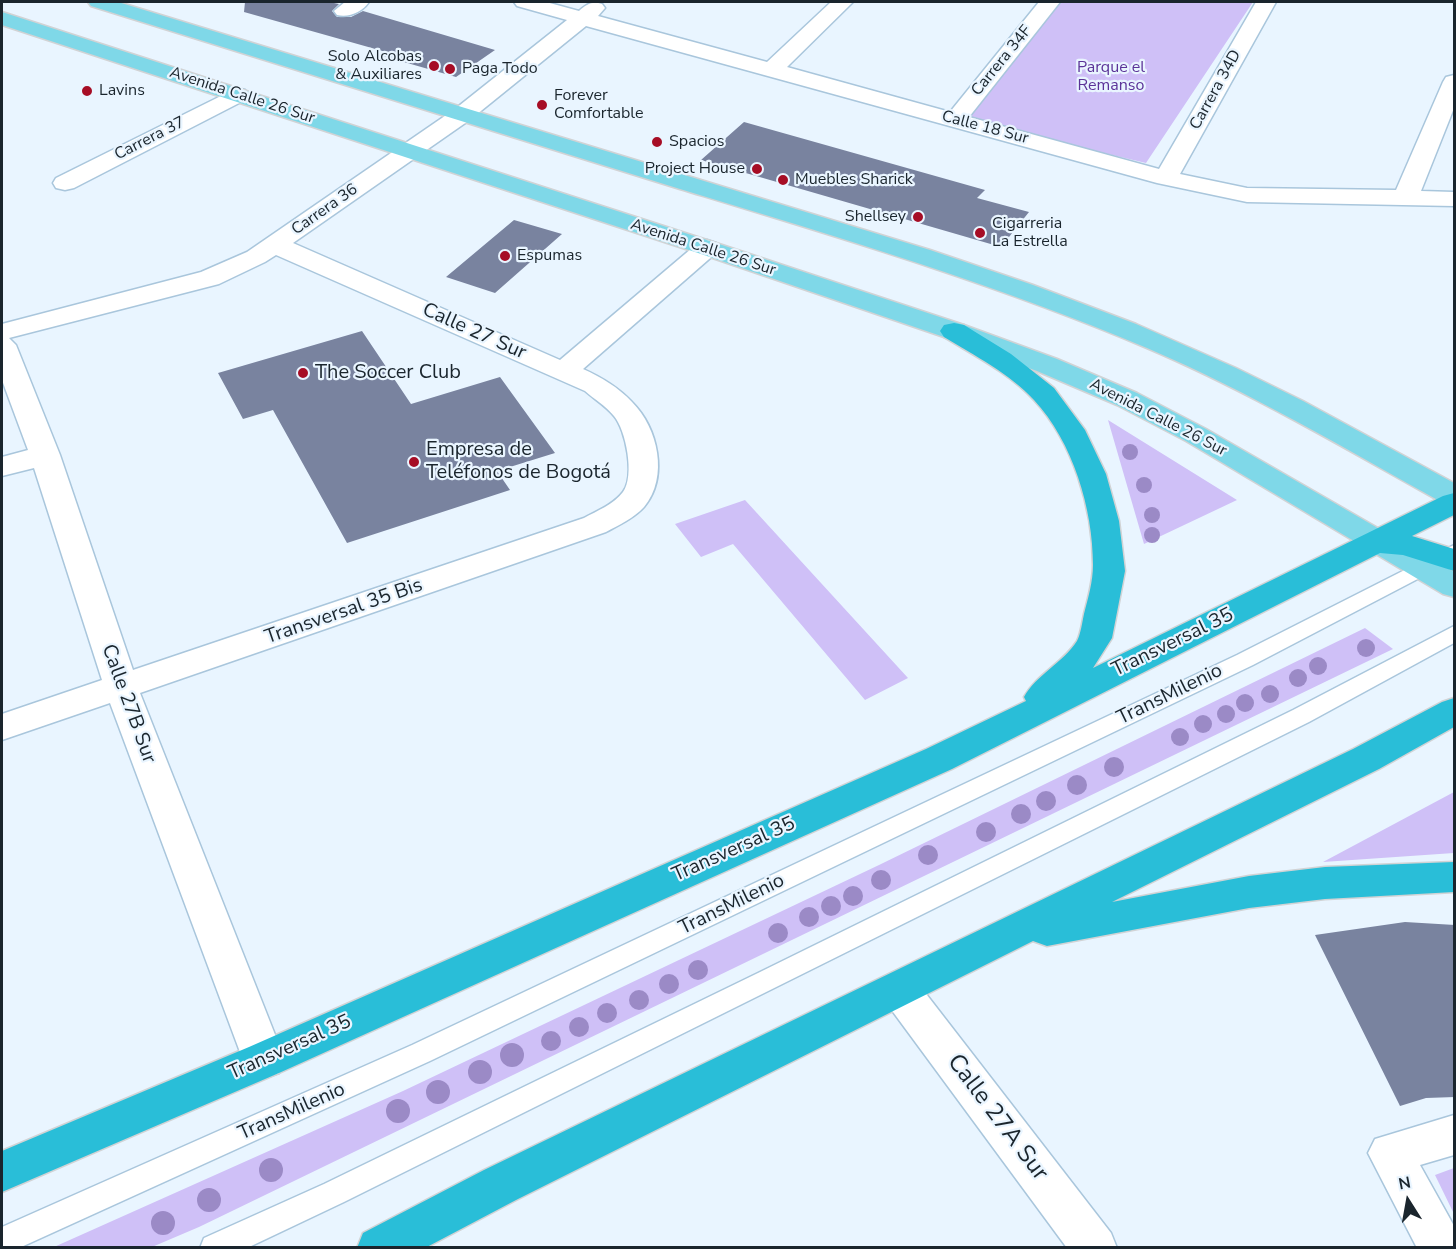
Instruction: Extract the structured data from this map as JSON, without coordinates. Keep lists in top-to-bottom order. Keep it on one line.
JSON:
{"streets":{"highway":["Transversal 35"],"main road":["Avenida Calle 26 Sur"],"street":["Carrera 34F","Carrera 34D","Calle 18 Sur","Carrera 37","Carrera 36","Calle 27 Sur","Transversal 35 Bis","Calle 27B Sur","Calle 27A Sur"],"lane":["TransMilenio"]},"crossings":[["Carrera 34F","Calle 18 Sur"],["Carrera 34D","Calle 18 Sur"],["Avenida Calle 26 Sur","Carrera 37"],["Avenida Calle 26 Sur","Carrera 36"],["Avenida Calle 26 Sur","Transversal 35"],["Avenida Calle 26 Sur","TransMilenio"],["Calle 18 Sur","Carrera 36"],["Carrera 36","Calle 27 Sur"],["Calle 27 Sur","Transversal 35 Bis"],["Transversal 35 Bis","Calle 27B Sur"],["Transversal 35","Calle 27B Sur"]],"parks":["Parque el Remanso"],"places":["Solo Alcobas & Auxiliares","Paga Todo","Lavins","Forever Comfortable","Spacios","Project House","Muebles Sharick","Shellsey","Cigarreria La Estrella","Espumas","The Soccer Club","Empresa de Teléfonos de Bogotá"],"north":"top"}
